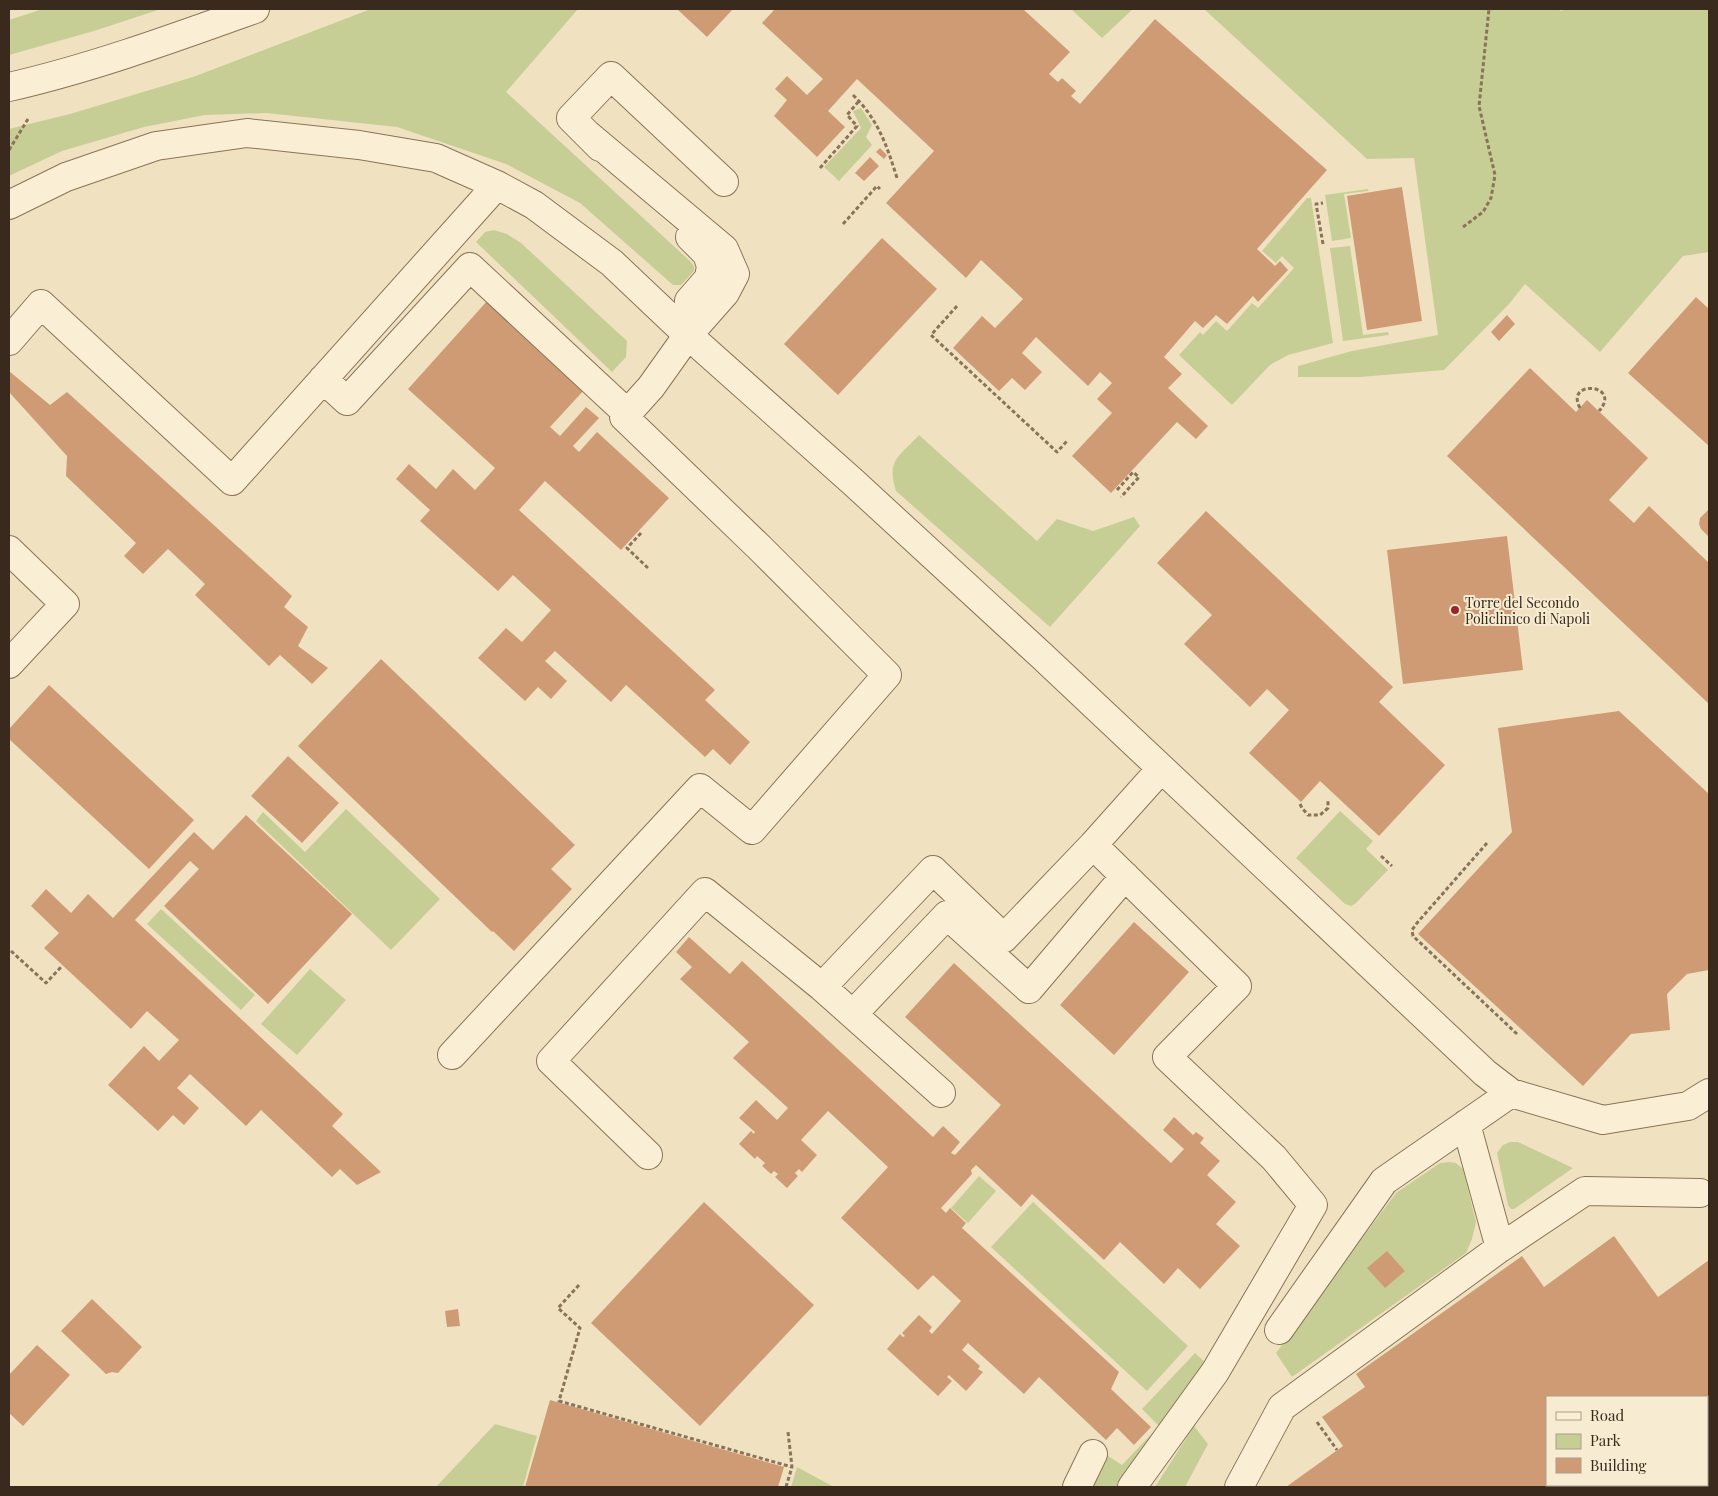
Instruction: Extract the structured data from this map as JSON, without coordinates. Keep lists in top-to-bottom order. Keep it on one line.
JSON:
{"places":["Torre del Secondo Policlinico di Napoli"],"legend":["Road","Park","Building"]}
